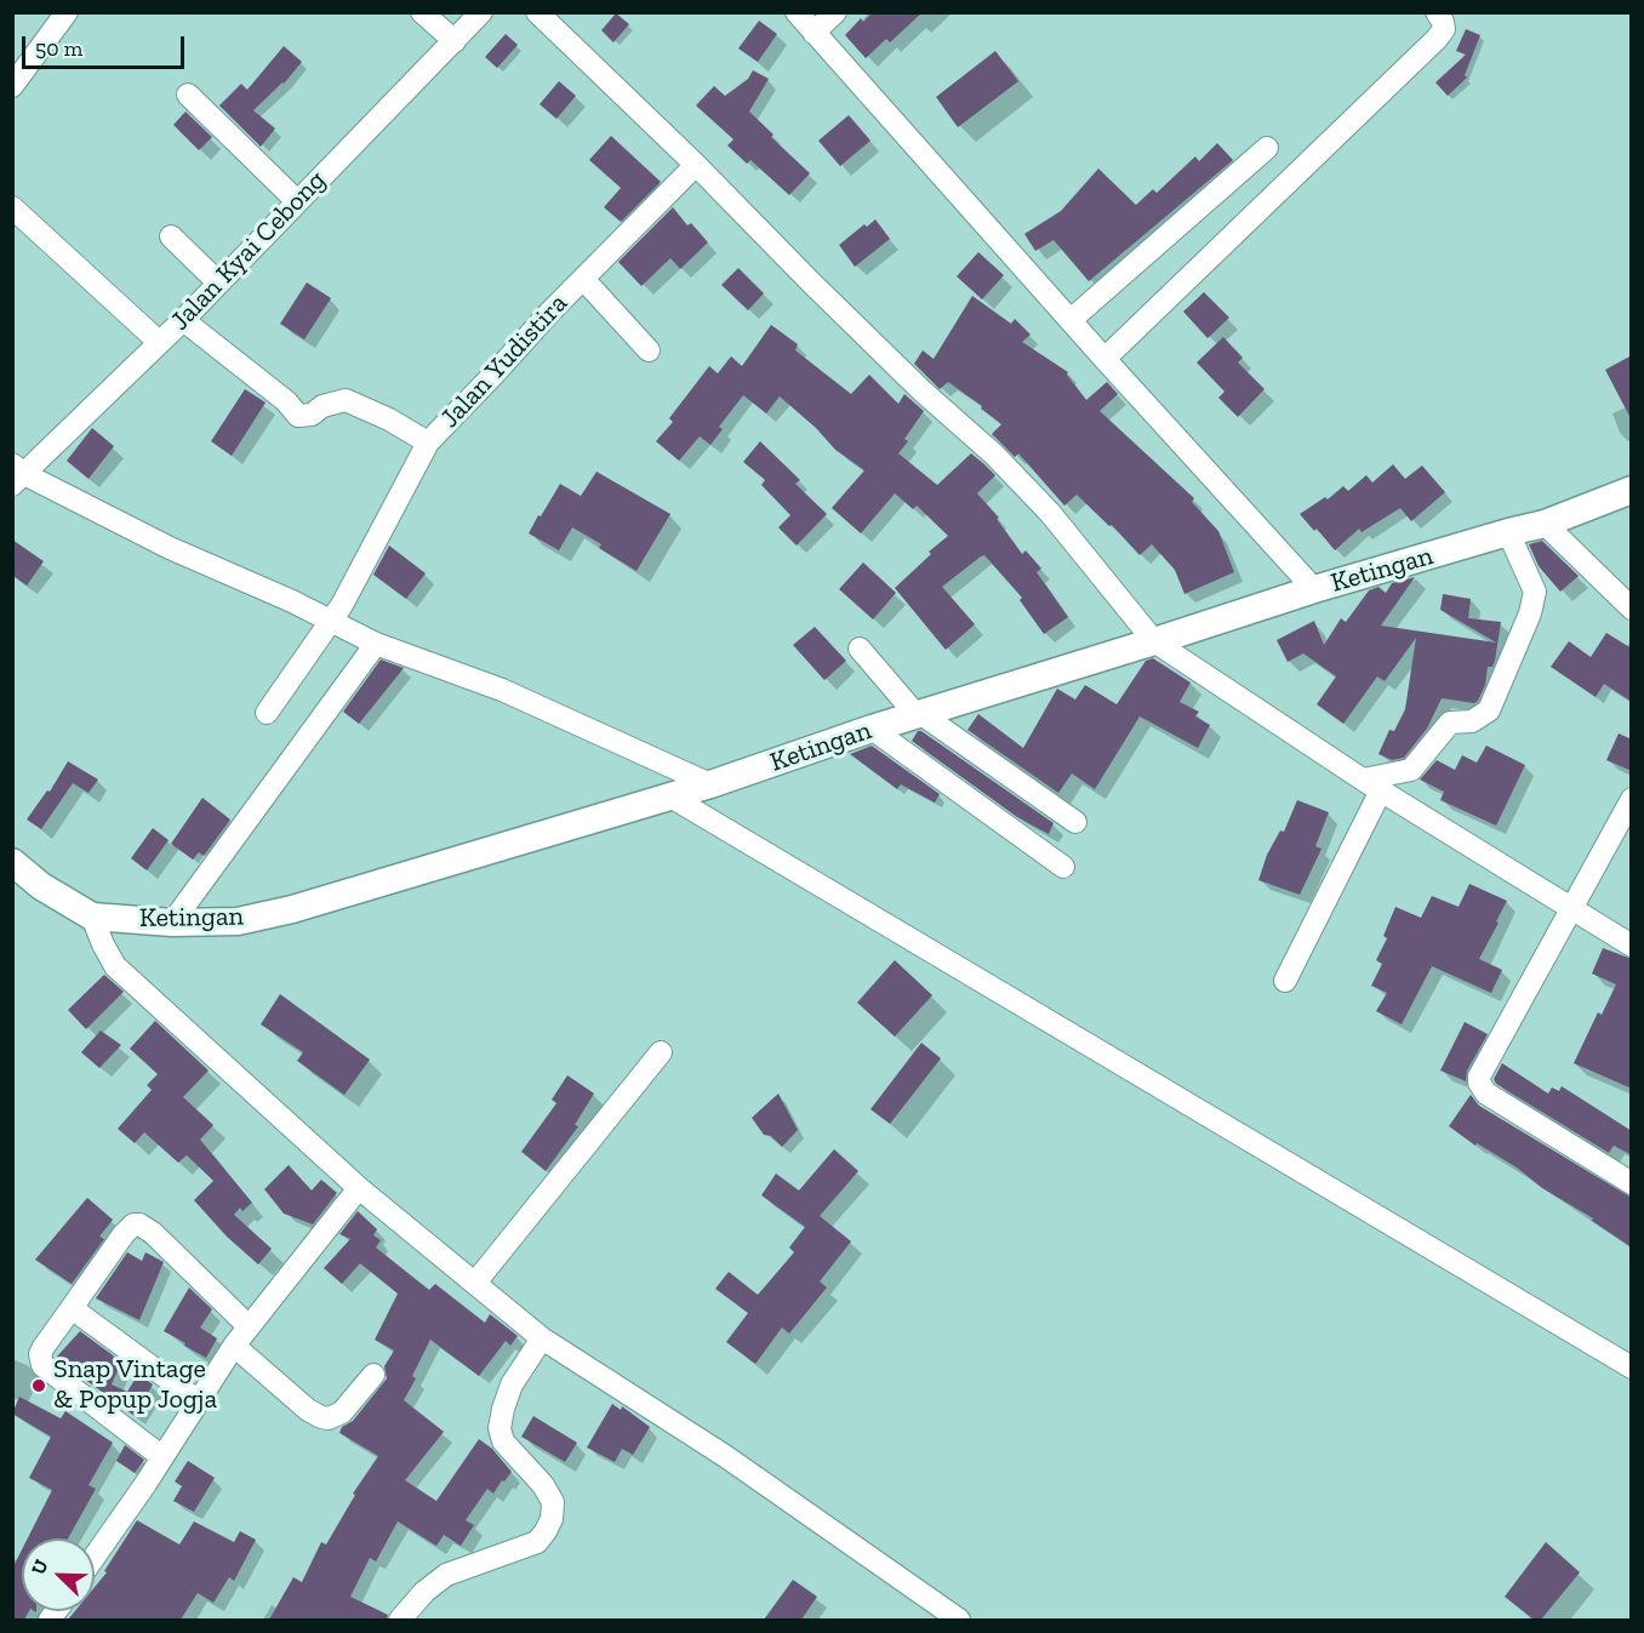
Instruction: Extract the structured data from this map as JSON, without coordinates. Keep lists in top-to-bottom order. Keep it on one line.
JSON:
{"streets":{"street":["Jalan Kyai Cebong","Jalan Yudistira","Ketingan"]},"crossings":[["Jalan Kyai Cebong","Jalan Yudistira"]],"places":["Snap Vintage & Popup Jogja"],"scale_bar":"50 m","north":"top left"}
